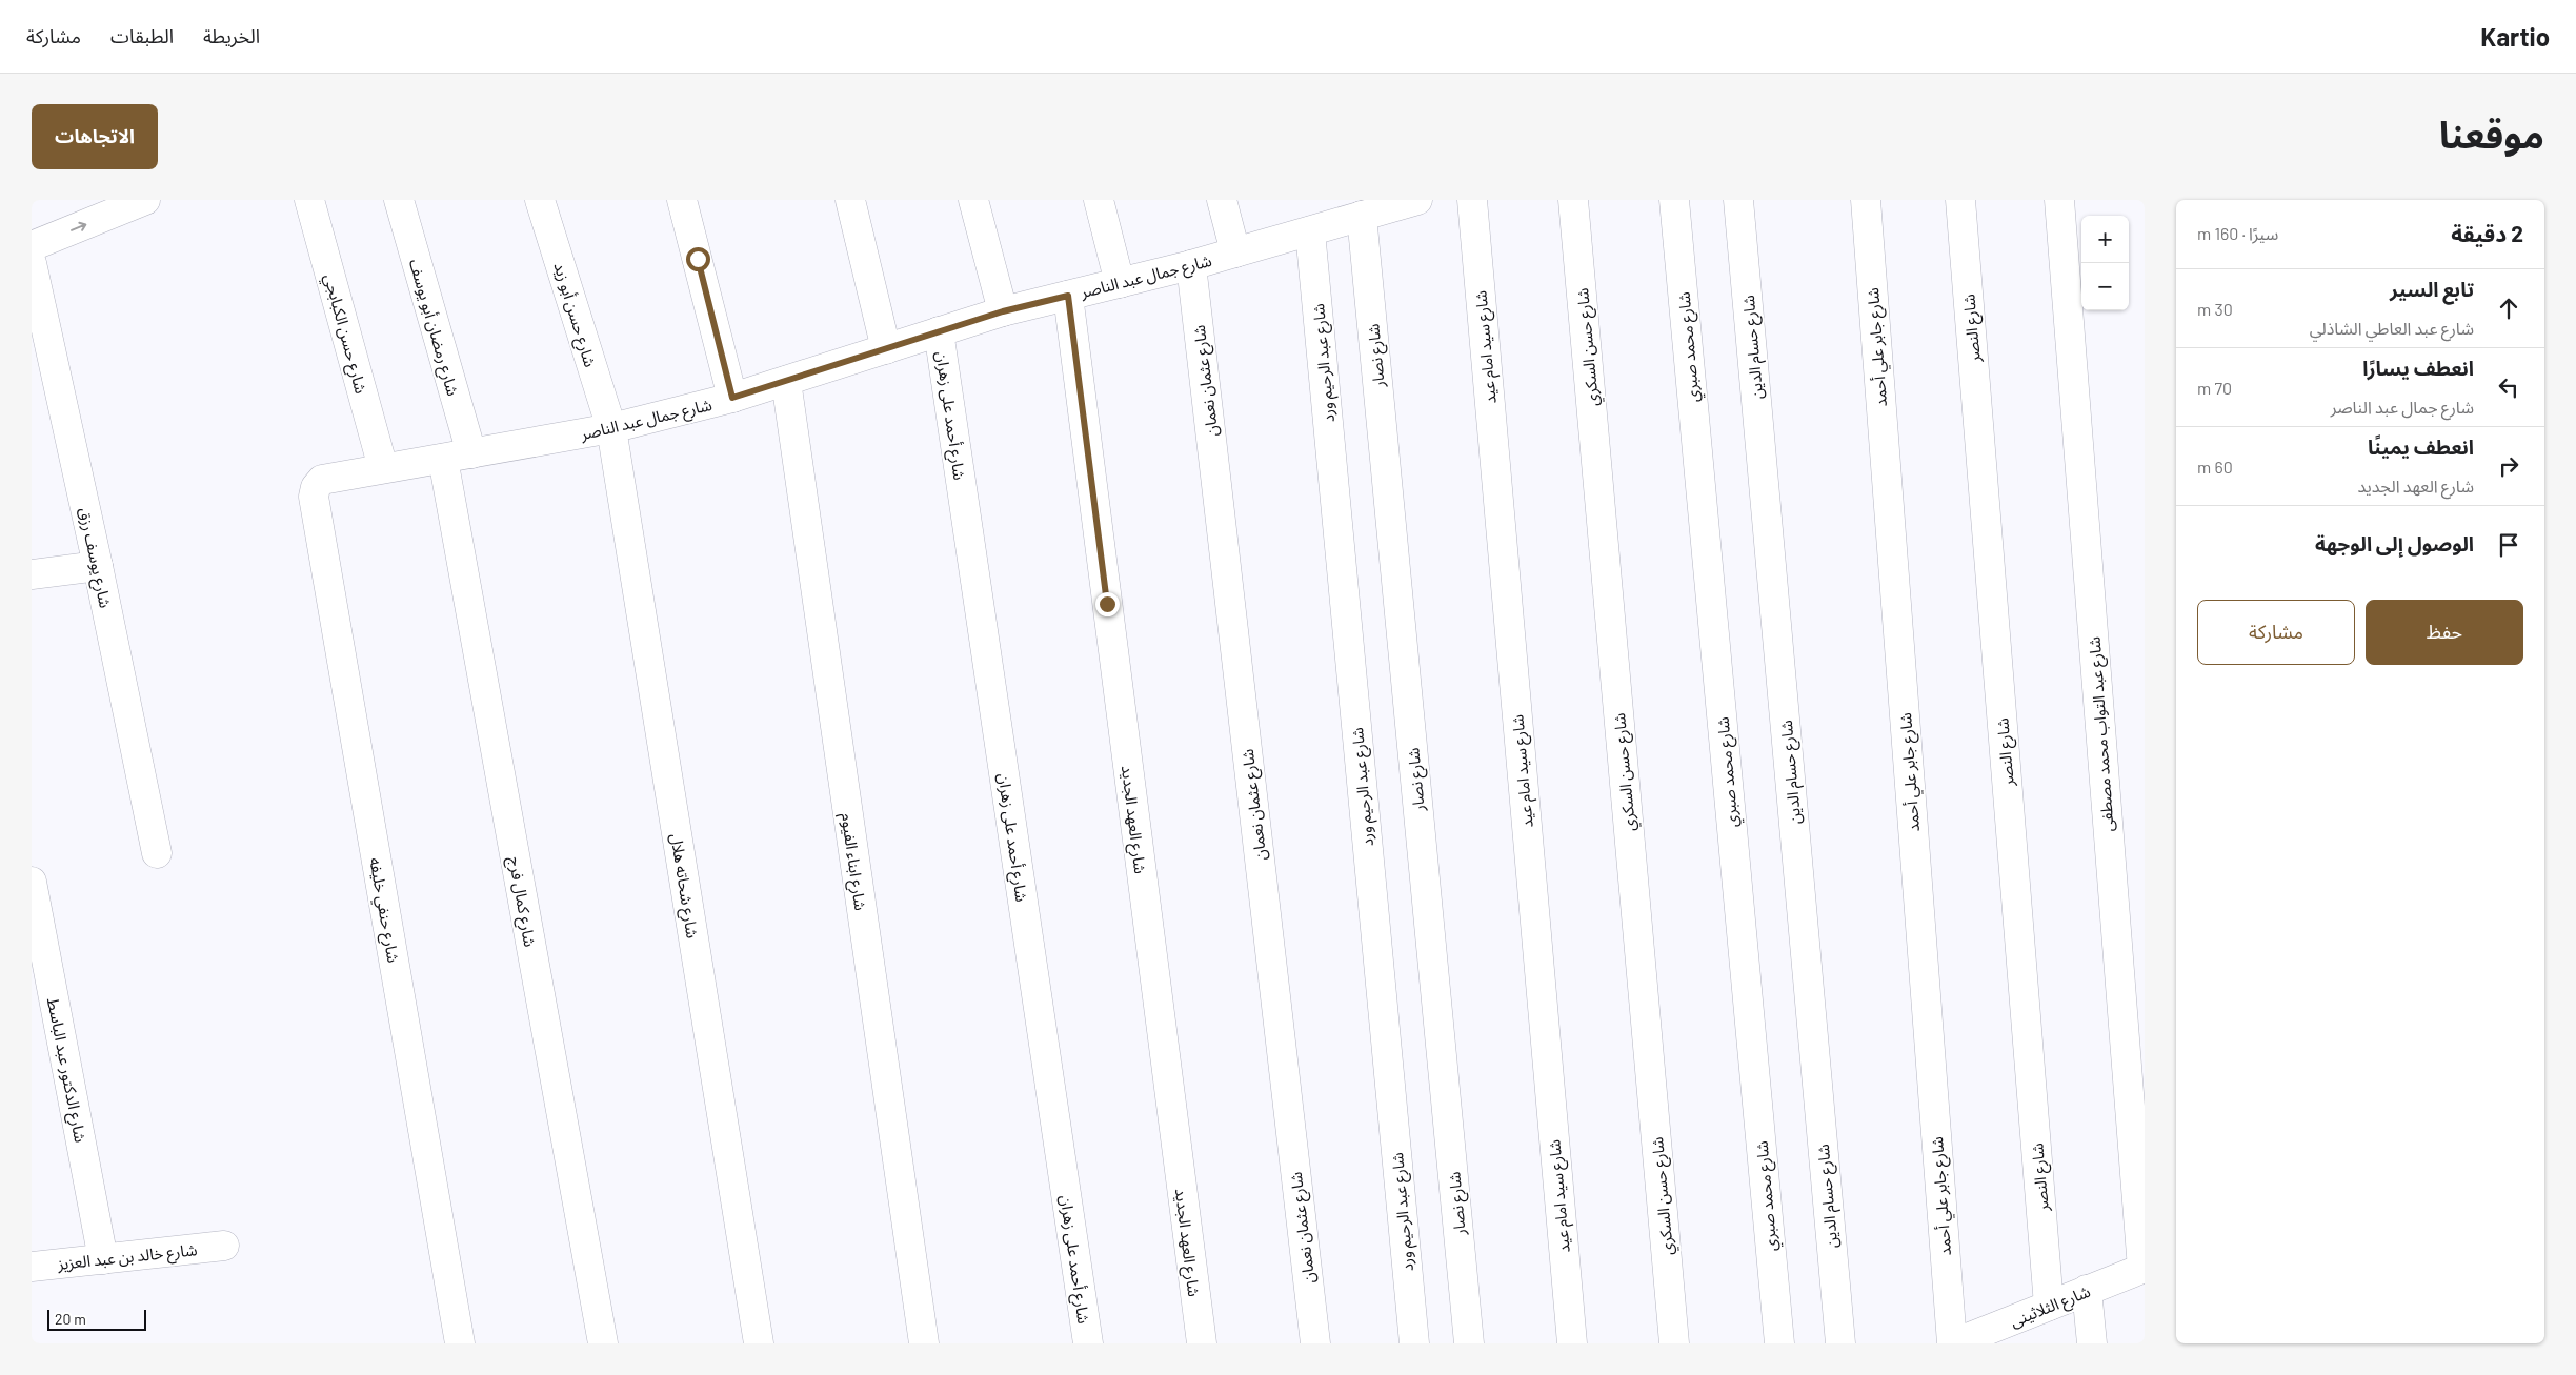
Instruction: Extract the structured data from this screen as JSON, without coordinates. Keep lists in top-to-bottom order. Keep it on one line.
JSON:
{"streets":{"street":["شارع جمال عبد الناصر","شارع حسن أبو زيد","شارع رمضان أبو يوسف","شارع النصر","شارع حسن الكبابجي","شارع سيد امام عيد","شارع حسن السكري","شارع محمد صبري","شارع حسام الدين","شارع جابر علي أحمد","شارع نصار","شارع عبد الرحيم ورد","شارع عثمان نعمان","شارع أحمد على زهران","شارع يوسف رزق","شارع عبد التواب محمد مصطفى","شارع العهد الجديد","شارع ابناء الفيوم","شارع شحاته هلال","شارع كمال فرج","شارع حنفي خليفه","شارع الدكتور عبد الباسط","شارع خالد بن عبد العزيز","شارع الثلاثينى"]},"crossings":[["شارع جمال عبد الناصر","شارع حسن أبو زيد"],["شارع جمال عبد الناصر","شارع رمضان أبو يوسف"],["شارع جمال عبد الناصر","شارع حسن الكبابجي"],["شارع جمال عبد الناصر","شارع نصار"],["شارع جمال عبد الناصر","شارع عبد الرحيم ورد"],["شارع جمال عبد الناصر","شارع عثمان نعمان"],["شارع جمال عبد الناصر","شارع أحمد على زهران"],["شارع جمال عبد الناصر","شارع العهد الجديد"],["شارع جمال عبد الناصر","شارع ابناء الفيوم"],["شارع جمال عبد الناصر","شارع شحاته هلال"],["شارع جمال عبد الناصر","شارع كمال فرج"],["شارع جمال عبد الناصر","شارع حنفي خليفه"],["شارع حسن أبو زيد","شارع شحاته هلال"],["شارع النصر","شارع الثلاثينى"],["شارع جابر علي أحمد","شارع الثلاثينى"],["شارع عبد التواب محمد مصطفى","شارع الثلاثينى"],["شارع الدكتور عبد الباسط","شارع خالد بن عبد العزيز"]],"scale_bar":"20 m","page":{"header":"Kartio","nav":["الخريطة","الطبقات","مشاركة"],"title":"موقعنا","buttons":["الاتجاهات",["حفظ","مشاركة"]],"heading":["2 دقيقة","سيرًا · 160 m"],"map_buttons":["+","−"],"list":[["تابع السير","شارع عبد العاطي الشاذلي","30 m"],["انعطف يسارًا","شارع جمال عبد الناصر","70 m"],["انعطف يمينًا","شارع العهد الجديد","60 m"],"الوصول إلى الوجهة"],"scale":"20 m"}}
